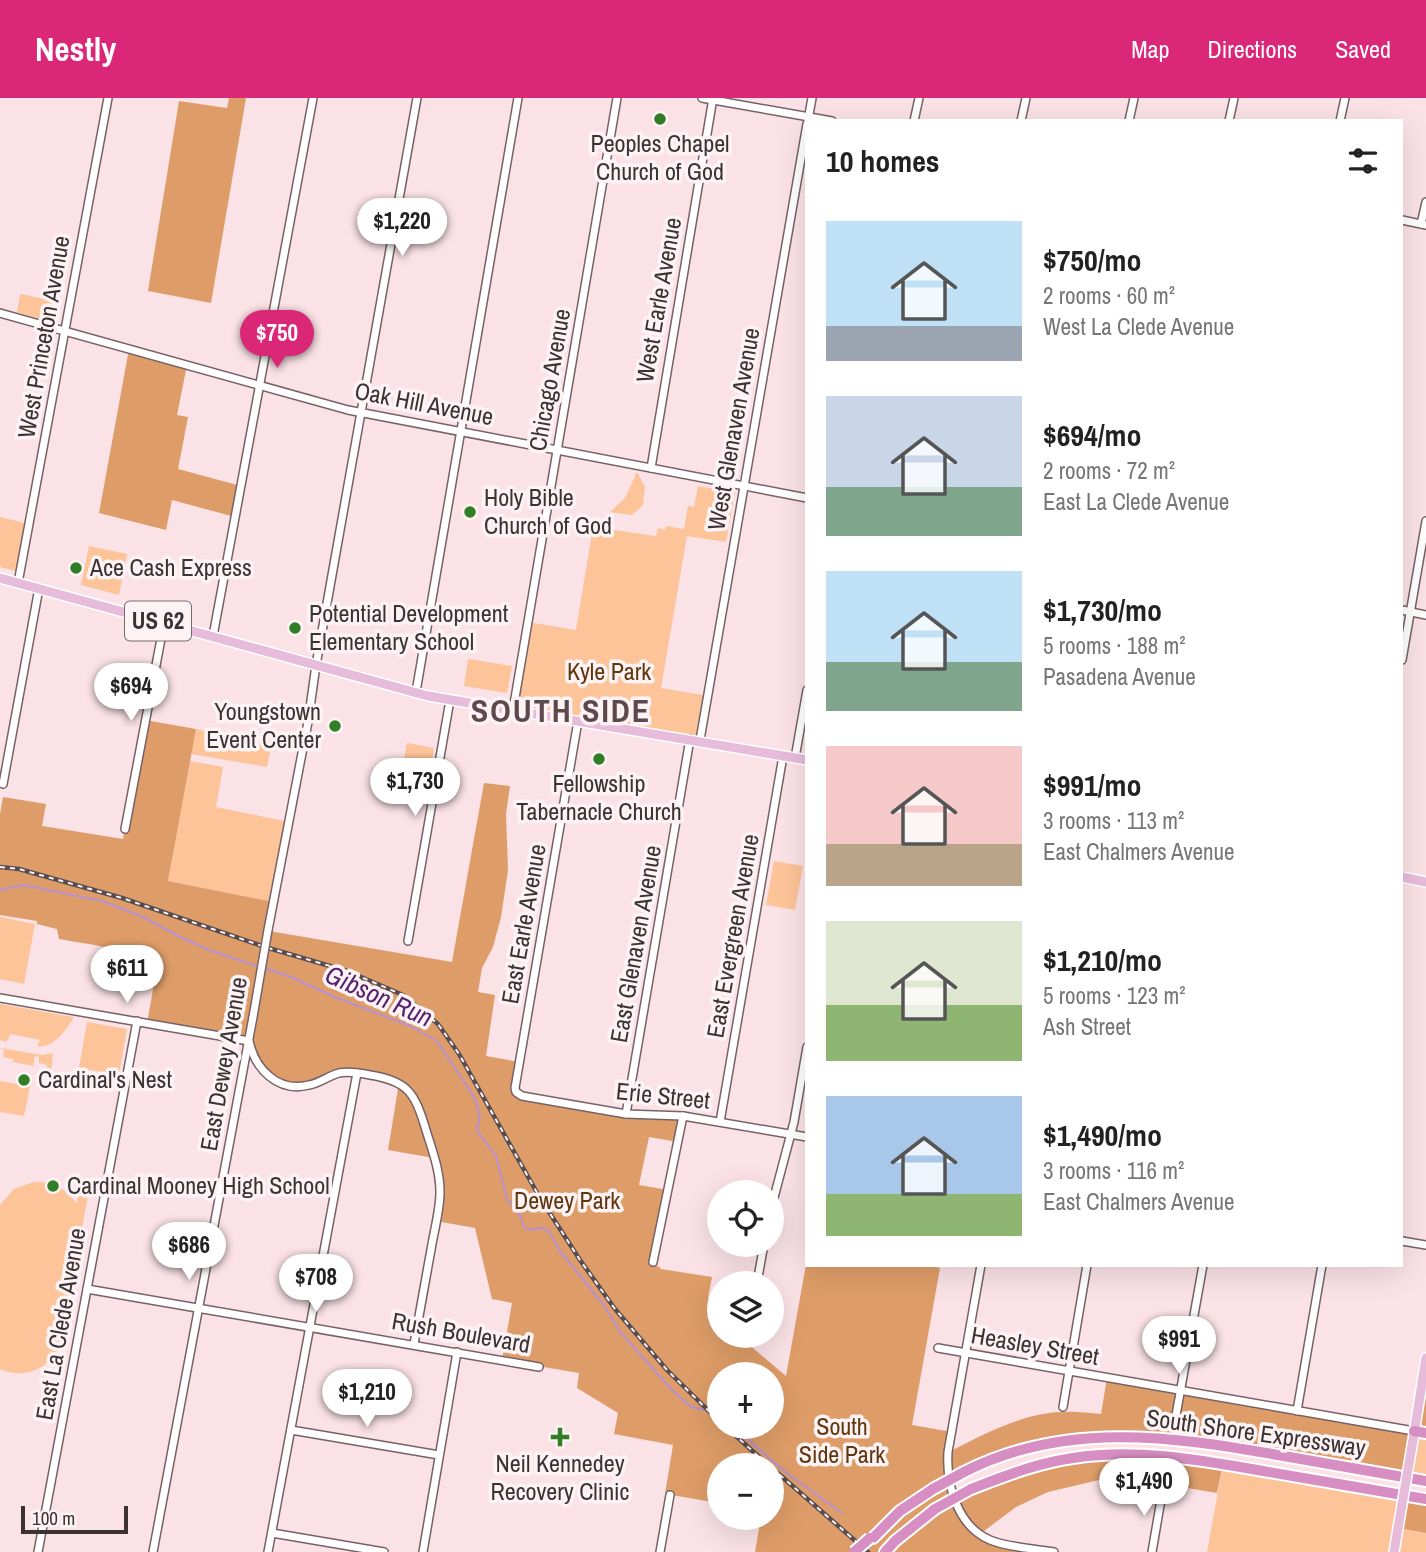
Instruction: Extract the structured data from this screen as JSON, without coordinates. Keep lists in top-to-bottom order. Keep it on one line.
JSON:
{"streets":{"highway":["South Shore Expressway"],"main road":["US 62"],"street":["West Earle Avenue","West Princeton Avenue","Chicago Avenue","Oak Hill Avenue","West Glenaven Avenue","East Earle Avenue","East Evergreen Avenue","East Glenaven Avenue","East Dewey Avenue","Erie Street","East La Clede Avenue","Rush Boulevard","Heasley Street"]},"crossings":[["West Earle Avenue","Oak Hill Avenue"],["West Princeton Avenue","Oak Hill Avenue"],["West Princeton Avenue","US 62"],["Chicago Avenue","Oak Hill Avenue"],["Chicago Avenue","US 62"],["Oak Hill Avenue","West Glenaven Avenue"],["Oak Hill Avenue","East Dewey Avenue"],["West Glenaven Avenue","US 62"],["West Glenaven Avenue","East Glenaven Avenue"],["US 62","East Earle Avenue"],["US 62","East Evergreen Avenue"],["US 62","East Glenaven Avenue"],["US 62","East Dewey Avenue"],["East Earle Avenue","Erie Street"],["East Evergreen Avenue","Erie Street"],["East Glenaven Avenue","Erie Street"],["East Dewey Avenue","Rush Boulevard"],["East La Clede Avenue","Rush Boulevard"]],"districts":["SOUTH SIDE"],"water":["Gibson Run"],"parks":["Kyle Park","Dewey Park","South Side Park"],"places":{"other":["Peoples Chapel Church of God","Holy Bible Church of God","Ace Cash Express","Potential Development Elementary School","Youngstown Event Center","Fellowship Tabernacle Church","Cardinal's Nest","Cardinal Mooney High School"],"health":["Neil Kennedey Recovery Clinic"]},"scale_bar":"100 m","page":{"header":"Nestly","nav":["Map","Directions","Saved"],"heading":"10 homes","price":["$1,220","$750","$694","$1,730","$611","$686","$708","$991","$1,210","$1,490"],"list":[{"name":"$750/mo","note":"2 rooms · 60 m² · West La Clede Avenue"},{"name":"$694/mo","note":"2 rooms · 72 m² · East La Clede Avenue"},{"name":"$1,730/mo","note":"5 rooms · 188 m² · Pasadena Avenue"},{"name":"$991/mo","note":"3 rooms · 113 m² · East Chalmers Avenue"},{"name":"$1,210/mo","note":"5 rooms · 123 m² · Ash Street"},{"name":"$1,490/mo","note":"3 rooms · 116 m² · East Chalmers Avenue"}],"map_buttons":["+","−"],"scale":"100 m"}}
